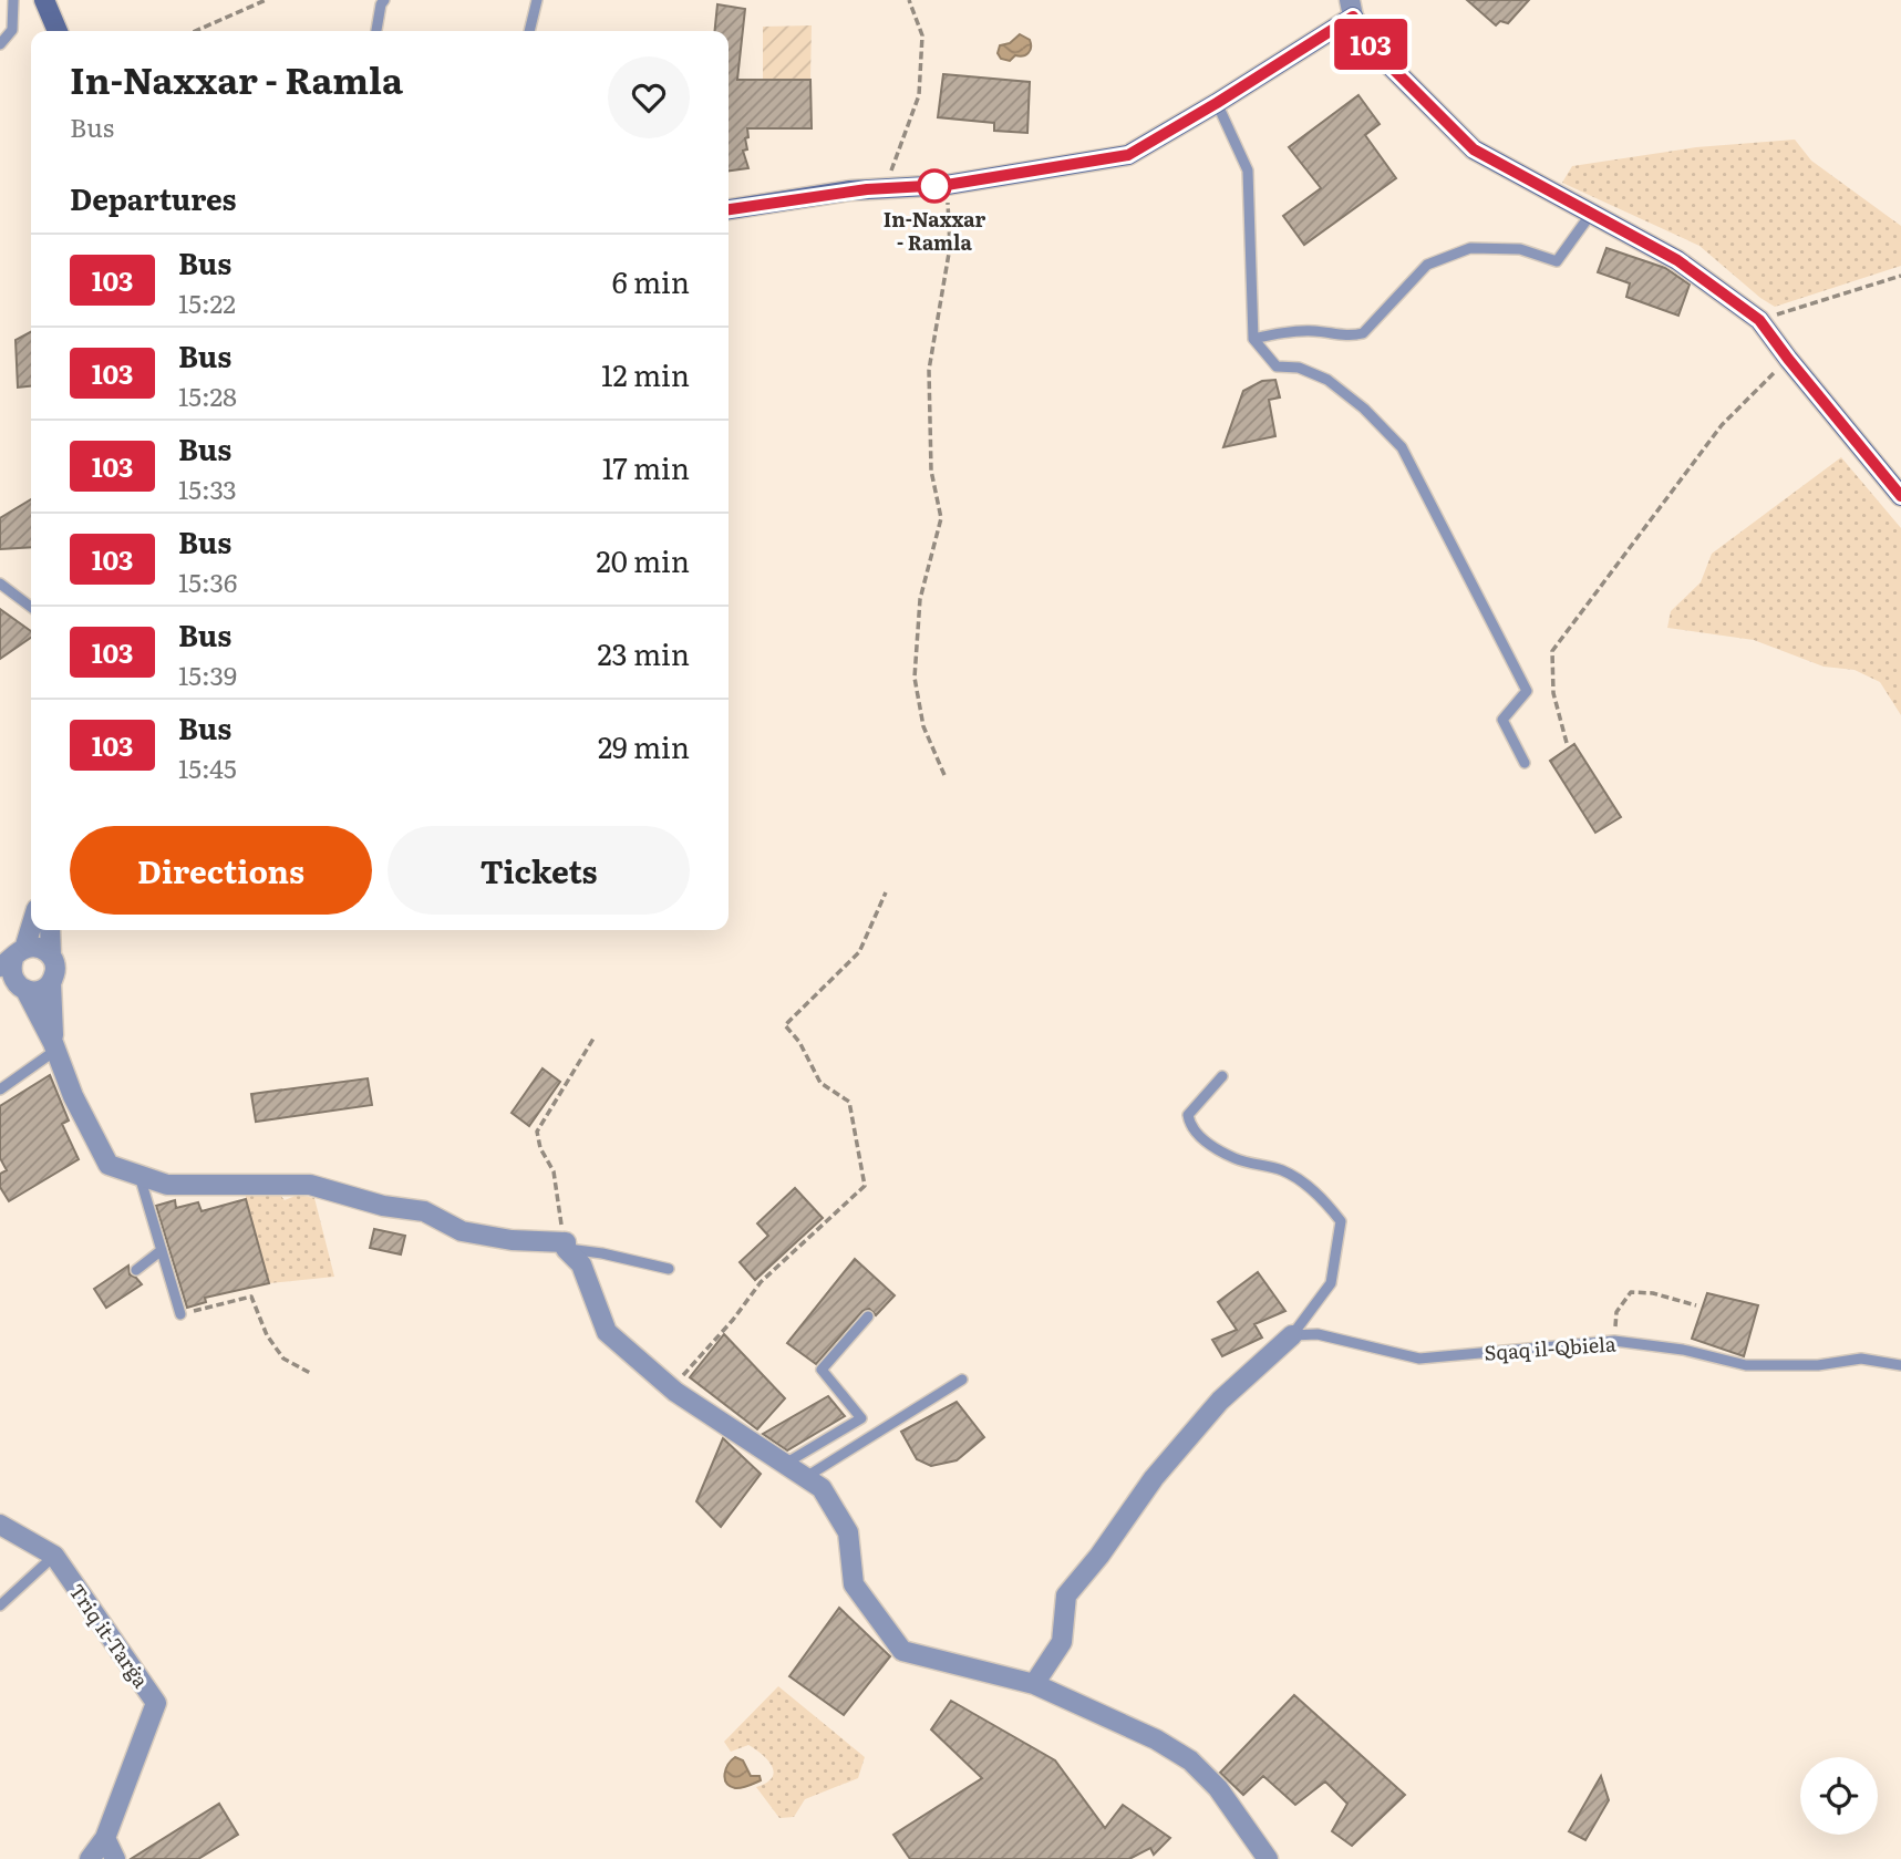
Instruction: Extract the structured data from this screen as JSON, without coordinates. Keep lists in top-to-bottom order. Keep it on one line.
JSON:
{"streets":{"street":["Triq it-Tarġa"],"lane":["Sqaq il-Qbiela"]},"places":["In-Naxxar - Ramla"],"lines":["bus line 103"],"page":{"on_map":"103","heading":[["In-Naxxar - Ramla","Bus"],"Departures"],"list":[{"mark":"103","name":"Bus","note":"15:22","value":"6 min"},{"mark":"103","name":"Bus","note":"15:28","value":"12 min"},{"mark":"103","name":"Bus","note":"15:33","value":"17 min"},{"mark":"103","name":"Bus","note":"15:36","value":"20 min"},{"mark":"103","name":"Bus","note":"15:39","value":"23 min"},{"mark":"103","name":"Bus","note":"15:45","value":"29 min"}],"buttons":["Directions","Tickets"]}}
